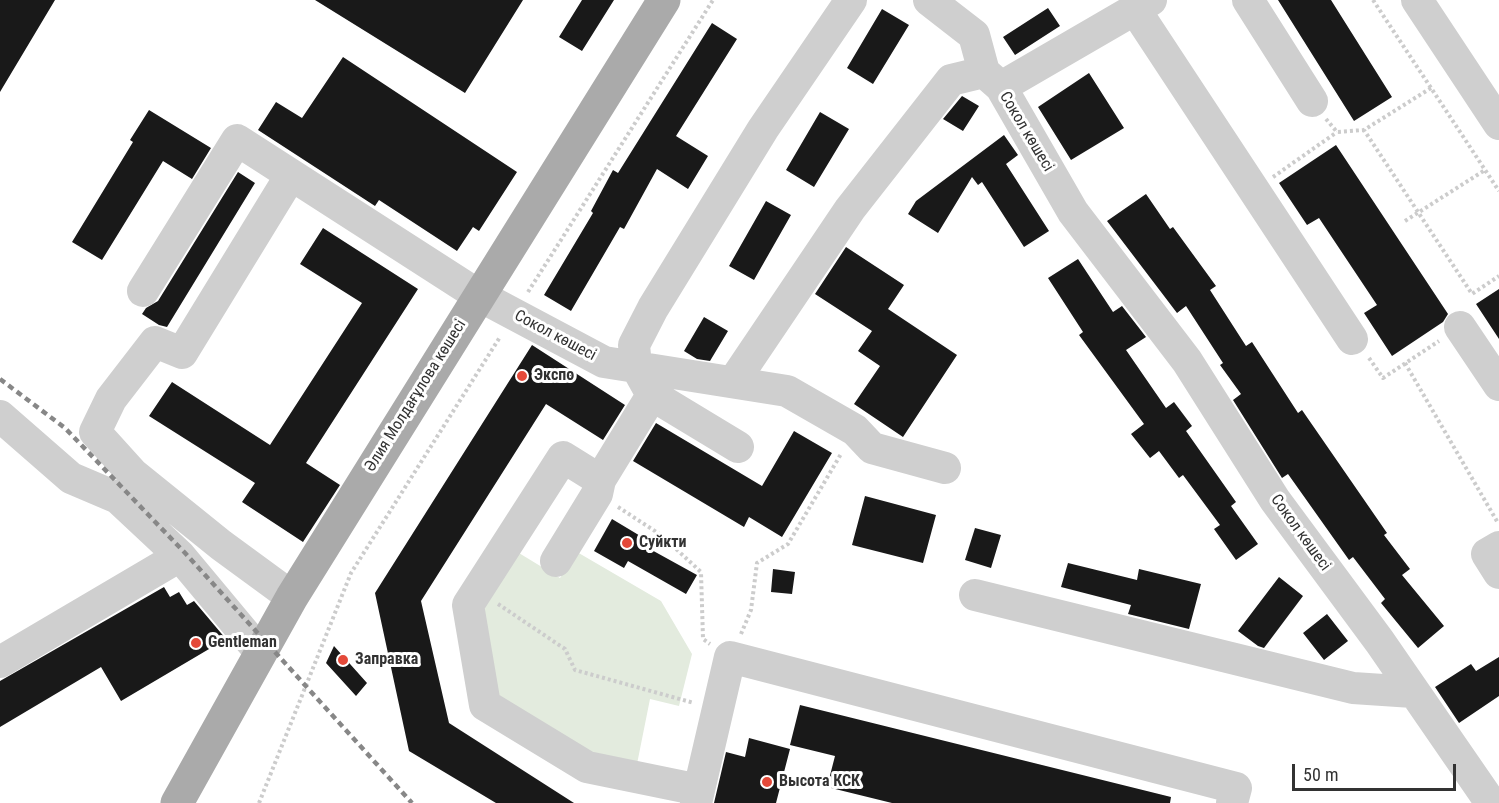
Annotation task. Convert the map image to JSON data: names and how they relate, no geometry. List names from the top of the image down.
{
  "streets": {
    "main road": ["Әлия Молдағұлова көшесі"],
    "street": ["Сокол көшесі"]
  },
  "crossings": [
    ["Сокол көшесі", "Әлия Молдағұлова көшесі"]
  ],
  "places": [
    "Экспо",
    "Суйкти",
    "Gentleman",
    "Заправка",
    "Высота КСК"
  ],
  "scale_bar": "50 m"
}
